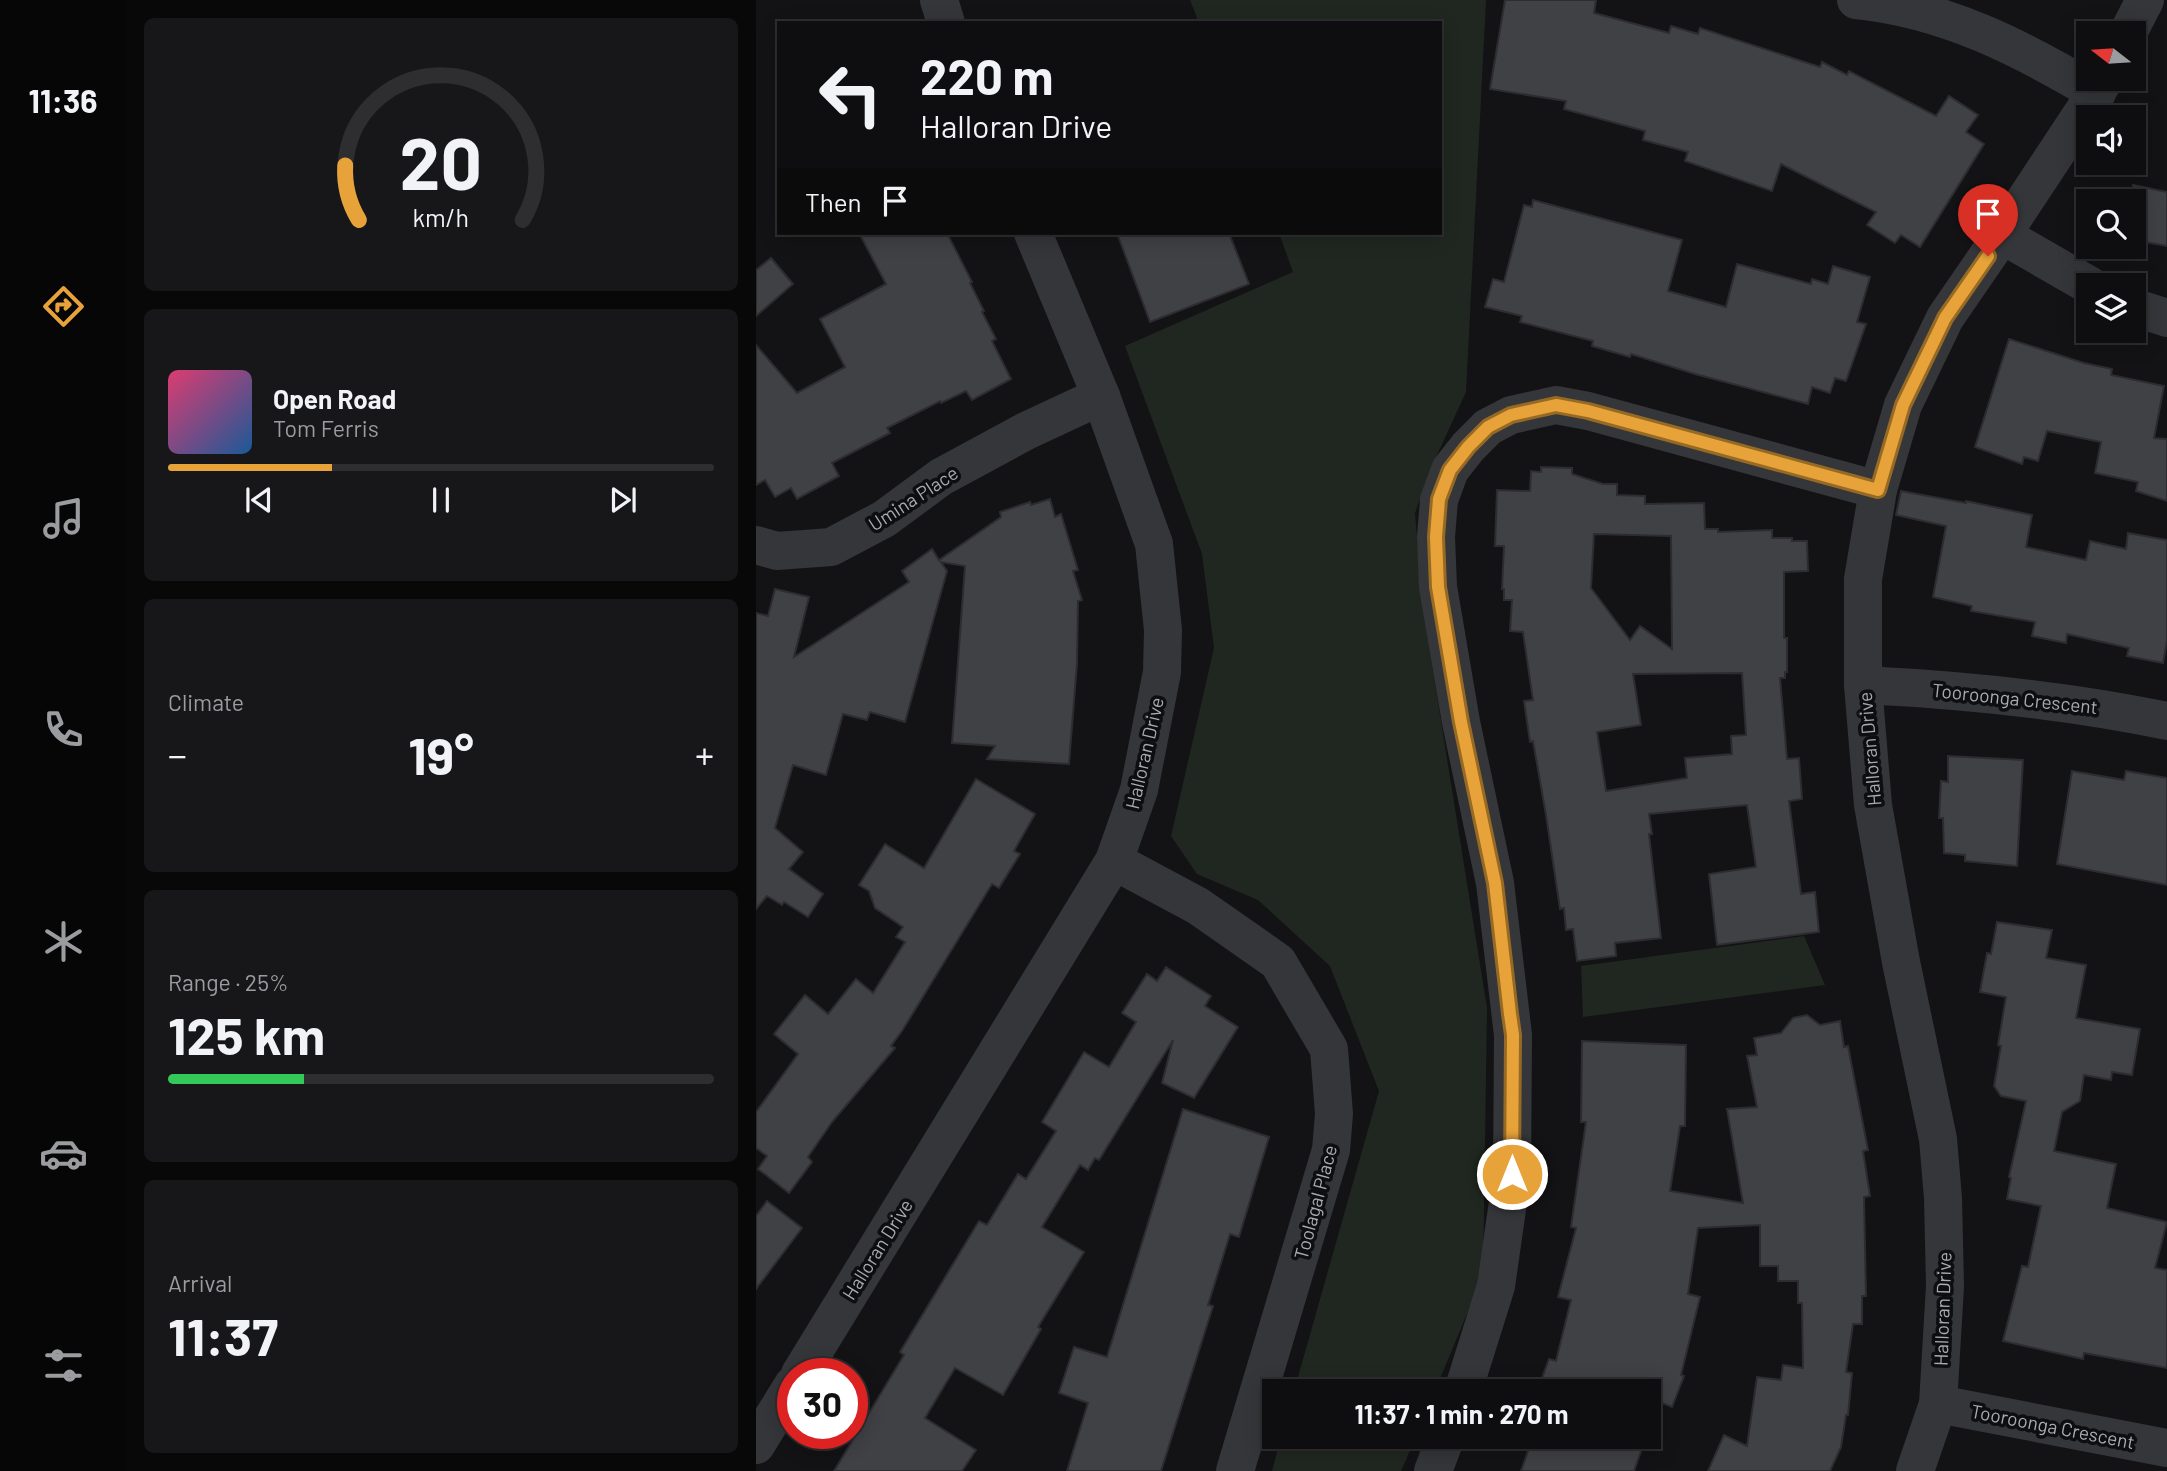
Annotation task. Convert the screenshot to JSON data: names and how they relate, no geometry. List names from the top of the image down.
{
  "streets": {
    "street": [
      "Umina Place",
      "Tooroonga Crescent",
      "Halloran Drive",
      "Toolagal Place"
    ]
  },
  "crossings": [
    ["Umina Place", "Halloran Drive"],
    ["Tooroonga Crescent", "Halloran Drive"],
    ["Halloran Drive", "Toolagal Place"]
  ],
  "north": "left",
  "page": {
    "tabs": "11:36",
    "turn": ["220 m", "Halloran Drive"],
    "then": "Then",
    "song": ["Open Road", "Tom Ferris"],
    "tile": [
      "Climate",
      ["Range · 25%", "125 km"],
      ["Arrival", "11:37"]
    ],
    "heat": ["−", "19°", "+"],
    "limit": "30",
    "trip": "11:37 · 1 min · 270 m",
    "gauge": ["20", "km/h"]
  }
}
